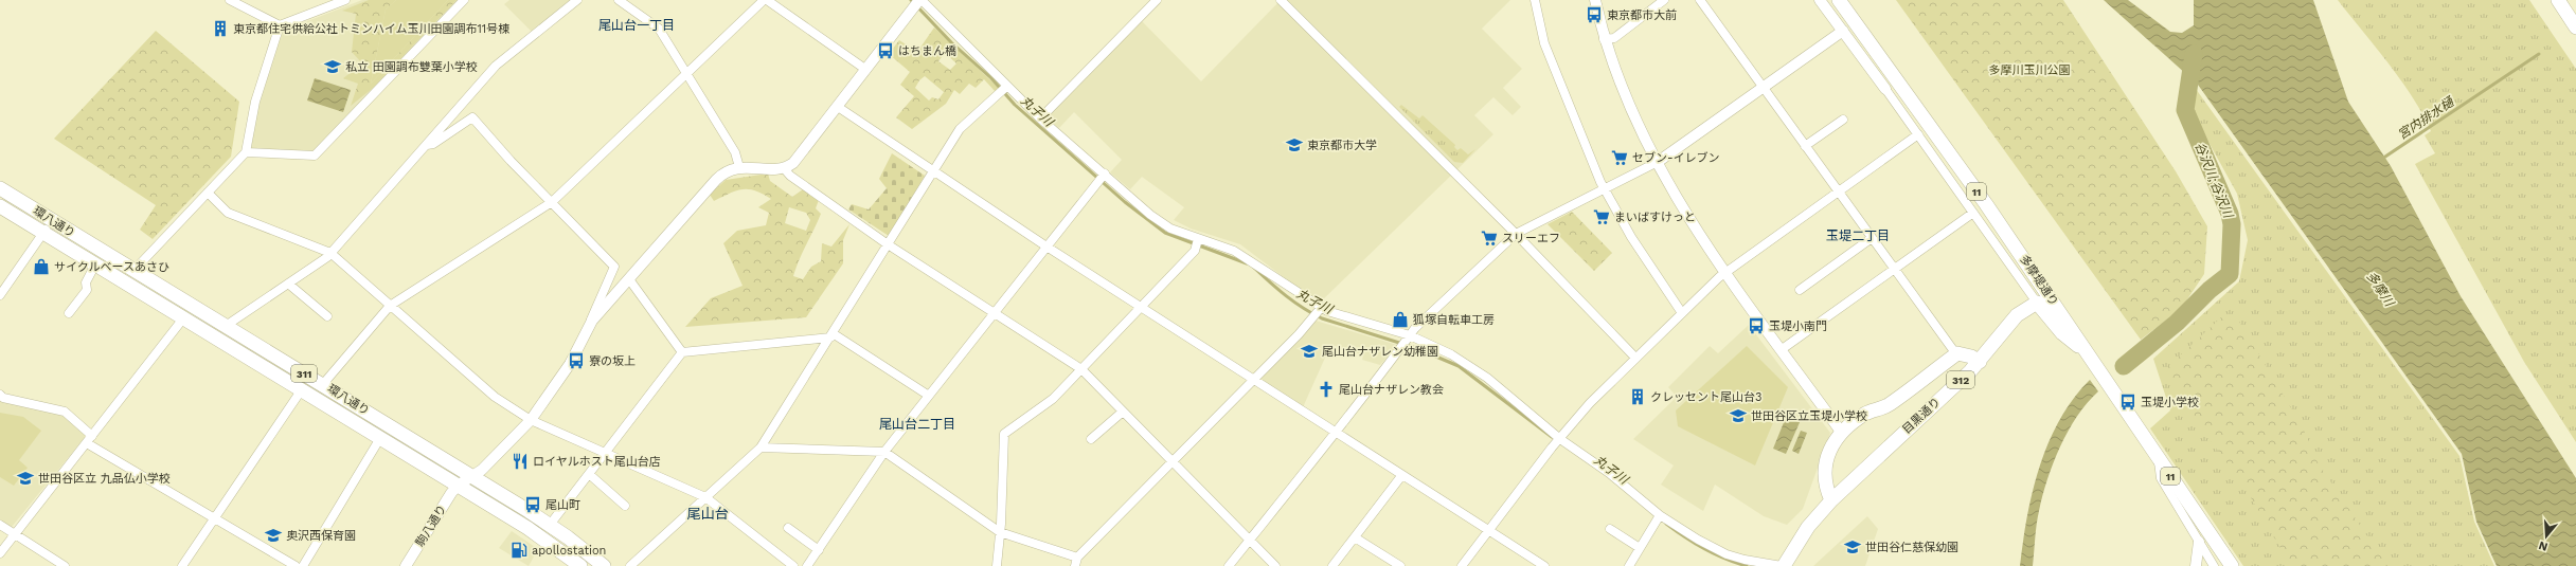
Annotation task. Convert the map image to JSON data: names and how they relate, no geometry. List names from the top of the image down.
{
  "streets": {
    "main road": [
      "11",
      "環八通り",
      "多摩堤通り",
      "311",
      "312",
      "目黒通り"
    ],
    "street": ["駒八通り"]
  },
  "crossings": [
    ["環八通り", "駒八通り"],
    ["312", "目黒通り"]
  ],
  "districts": [
    "尾山台一丁目",
    "玉堤二丁目",
    "尾山台二丁目",
    "尾山台"
  ],
  "water": [
    "丸子川",
    "宮内排水樋",
    "谷沢川;谷沢川",
    "多摩川"
  ],
  "parks": ["多摩川玉川公園"],
  "places": {
    "bus stop": [
      "東京都市大前",
      "はちまん橋",
      "玉堤小南門",
      "寮の坂上",
      "玉堤小学校",
      "尾山町"
    ],
    "building": ["東京都住宅供給公社トミンハイム玉川田園調布11号棟", "クレッセント尾山台3"],
    "school or university": [
      "私立 田園調布雙葉小学校",
      "東京都市大学",
      "尾山台ナザレン幼稚園",
      "世田谷区立玉堤小学校",
      "世田谷区立 九品仏小学校",
      "奥沢西保育園",
      "世田谷仁慈保幼園"
    ],
    "supermarket": ["セブン-イレブン", "まいばすけっと", "スリーエフ"],
    "shop": ["サイクルベースあさひ", "狐塚自転車工房"],
    "church": ["尾山台ナザレン教会"],
    "restaurant": ["ロイヤルホスト尾山台店"],
    "fuel station": ["apollostation"]
  },
  "north": "bottom"
}
